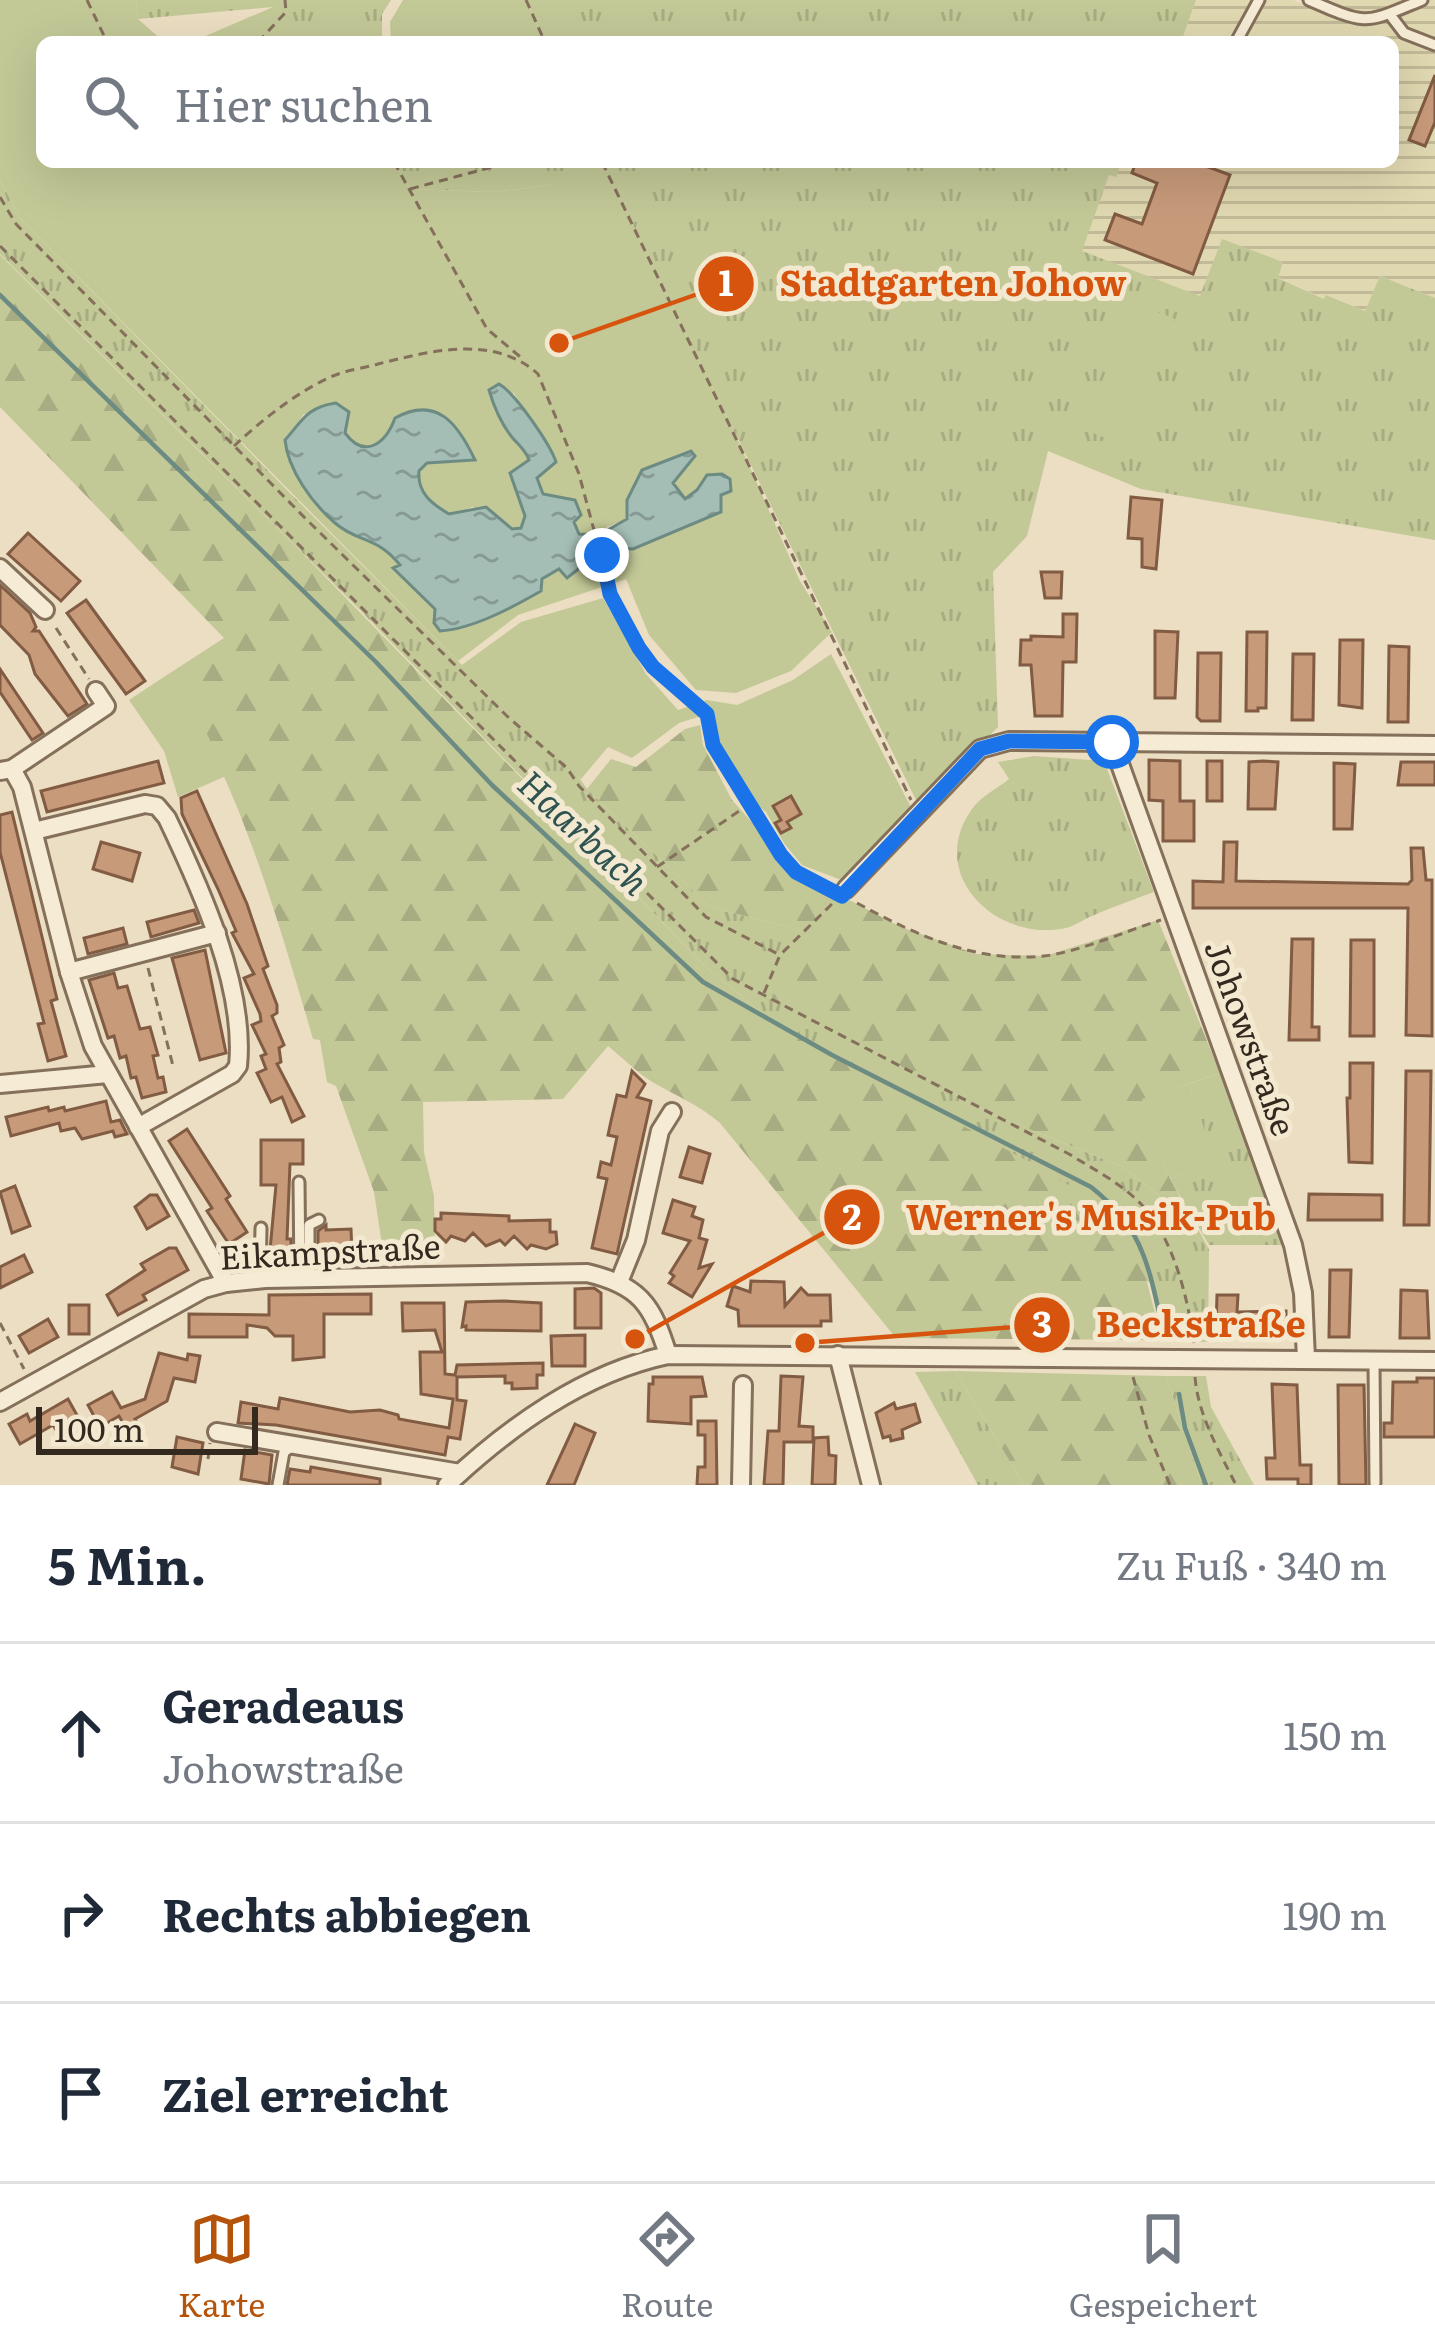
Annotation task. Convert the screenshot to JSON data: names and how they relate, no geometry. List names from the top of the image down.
{
  "streets": {
    "street": ["Johowstraße", "Eikampstraße"]
  },
  "water": ["Haarbach"],
  "places": ["Stadtgarten Johow", "Werner's Musik-Pub", "Beckstraße"],
  "scale_bar": "100 m",
  "page": {
    "search": "Hier suchen",
    "scale": "100 m",
    "heading": ["5 Min.", "Zu Fuß · 340 m"],
    "list": [
      ["Geradeaus", "Johowstraße", "150 m"],
      ["Rechts abbiegen", "190 m"],
      "Ziel erreicht"
    ],
    "nav": ["Karte", "Route", "Gespeichert"]
  }
}
